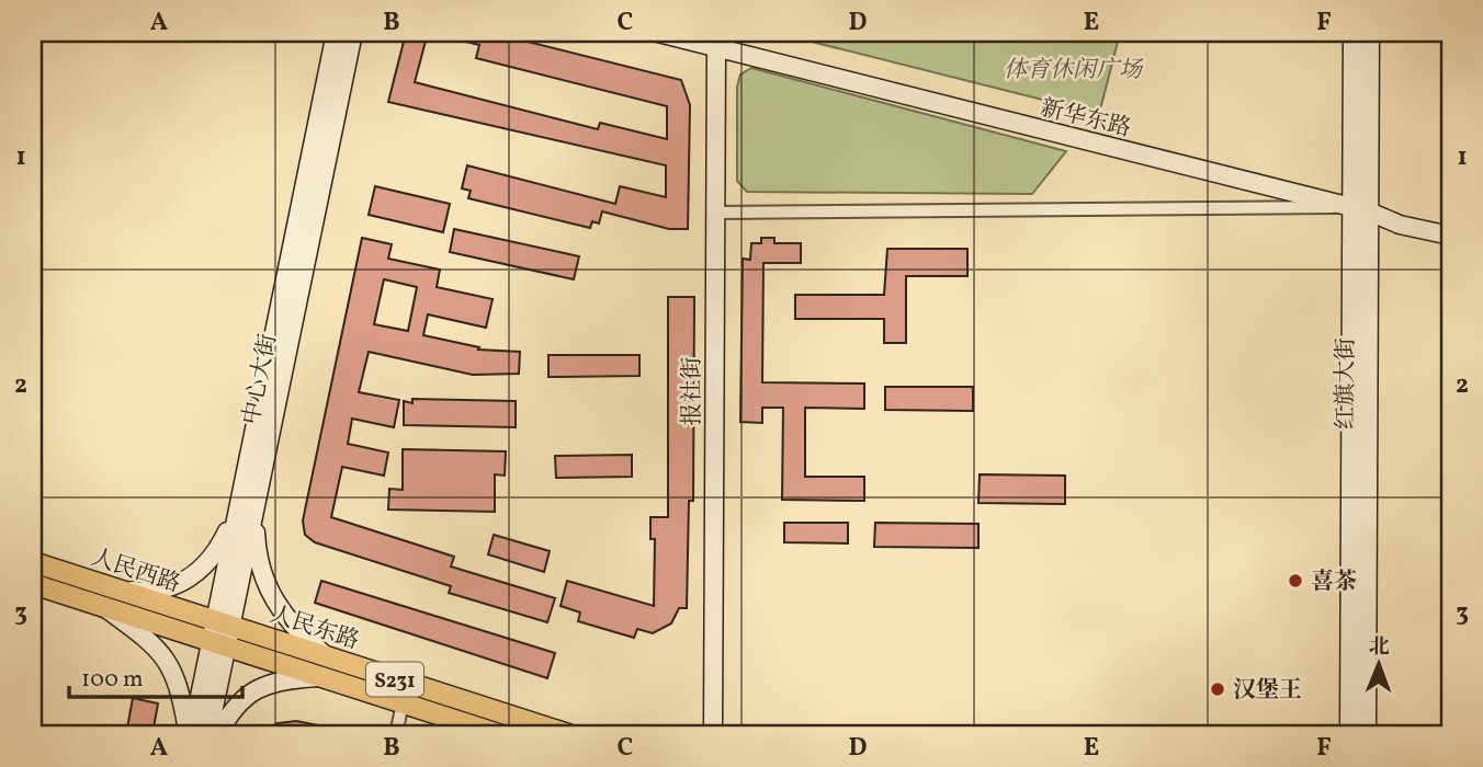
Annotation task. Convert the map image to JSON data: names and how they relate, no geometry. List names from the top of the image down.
{
  "streets": {
    "main road": [
      "新华东路",
      "中心大街",
      "红旗大街",
      "报社街",
      "人民西路",
      "人民东路",
      "S231"
    ]
  },
  "crossings": [
    ["新华东路", "红旗大街"],
    ["新华东路", "报社街"],
    ["中心大街", "人民西路"],
    ["中心大街", "人民东路"],
    ["人民西路", "人民东路"]
  ],
  "parks": ["体育休闲广场"],
  "places": ["喜茶", "汉堡王"],
  "scale_bar": "100 m",
  "north": "top",
  "grid": {
    "columns": [
      "A",
      "B",
      "C",
      "D",
      "E",
      "F"
    ],
    "rows": ["1", "2", "3"]
  }
}
